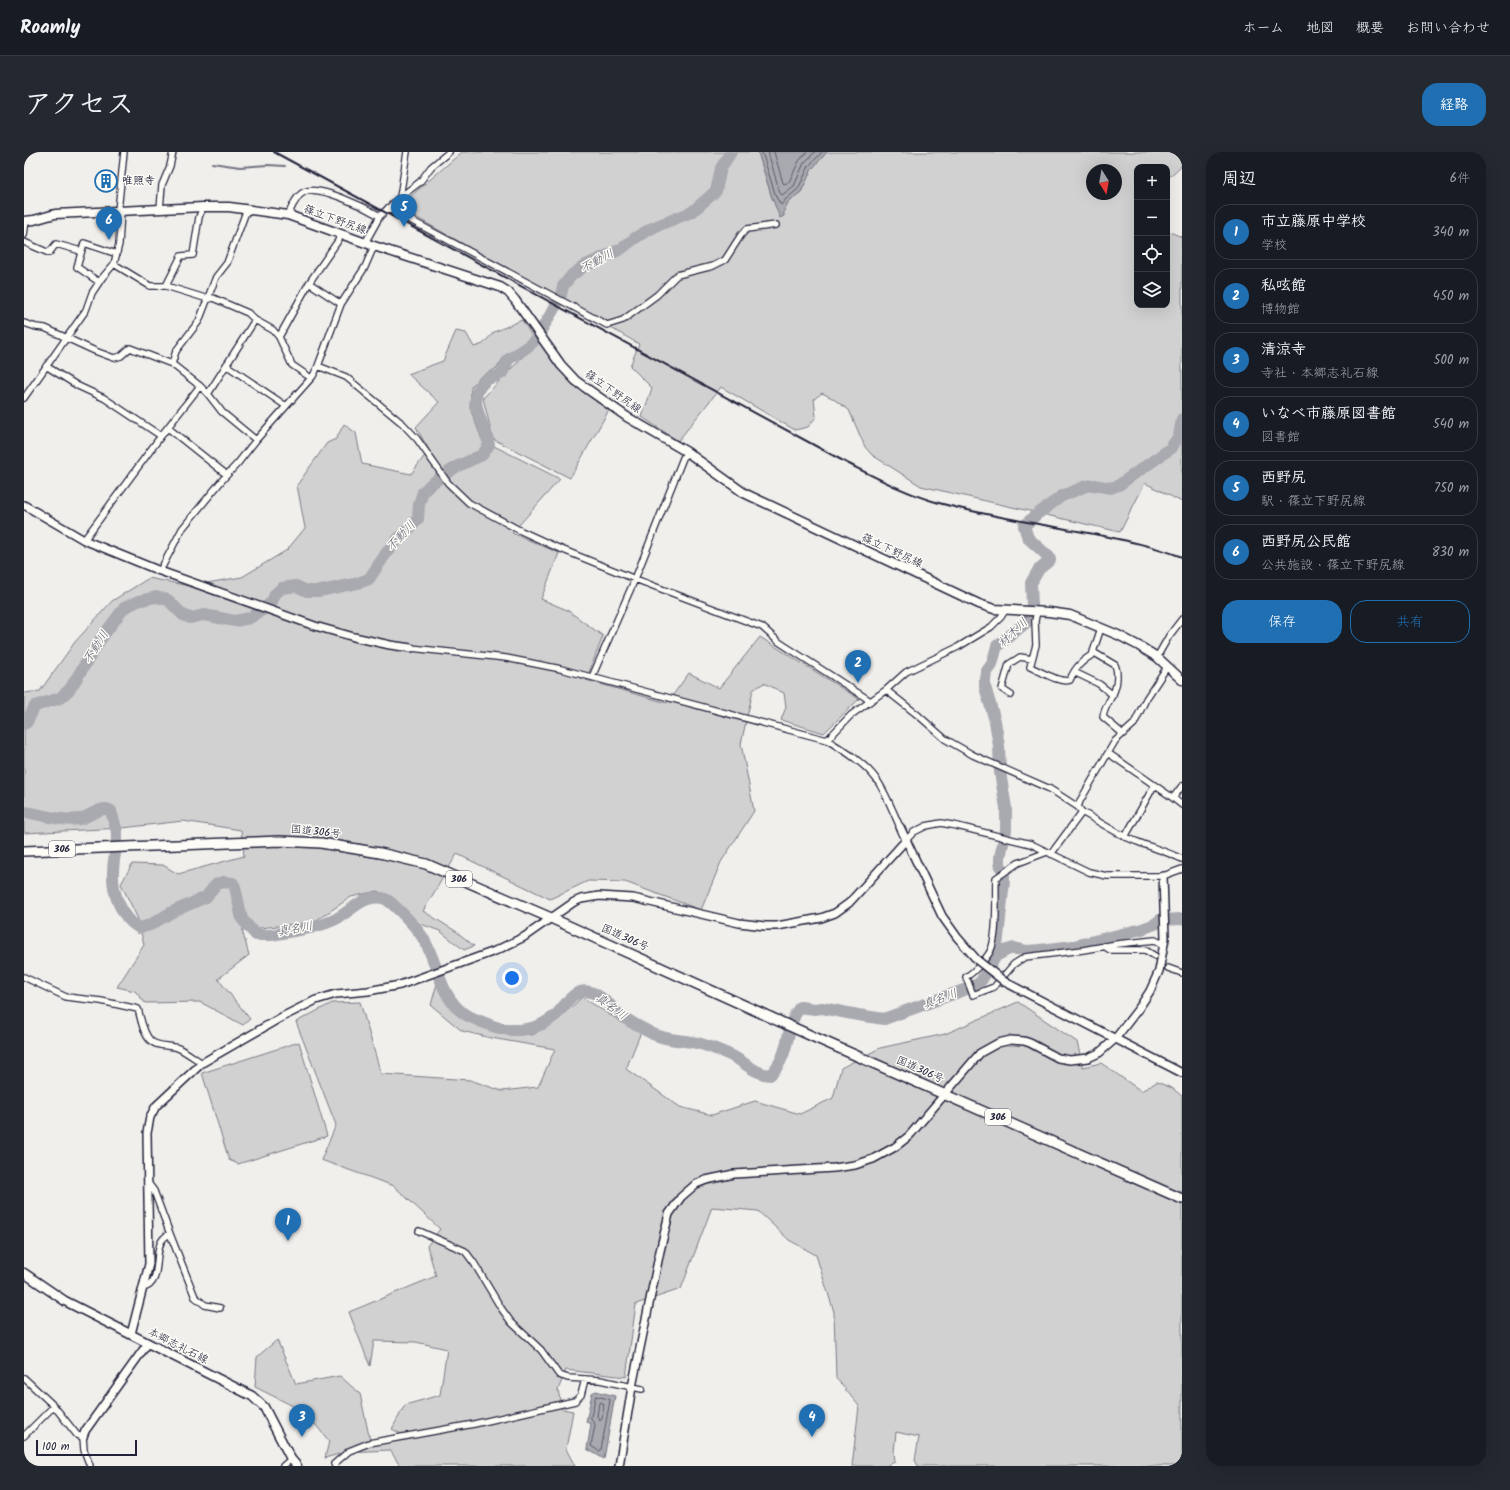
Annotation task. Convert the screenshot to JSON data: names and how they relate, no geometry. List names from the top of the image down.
{
  "streets": {
    "highway": ["国道306号", "306"],
    "main road": ["篠立下野尻線", "本郷志礼石線"]
  },
  "water": ["不動川", "材木川", "真名川"],
  "places": {
    "building": ["唯照寺"]
  },
  "scale_bar": "100 m",
  "north": "bottom",
  "page": {
    "header": "Roamly",
    "nav": [
      "ホーム",
      "地図",
      "概要",
      "お問い合わせ"
    ],
    "title": "アクセス",
    "buttons": [
      "経路",
      ["保存", "共有"]
    ],
    "heading": ["周辺", "6件"],
    "map_buttons": ["+", "−"],
    "pins": [
      "5",
      "6",
      "2",
      "1",
      "3",
      "4"
    ],
    "list": [
      {
        "mark": "1",
        "name": "市立藤原中学校",
        "note": "学校",
        "value": "340 m"
      },
      {
        "mark": "2",
        "name": "私呟館",
        "note": "博物館",
        "value": "450 m"
      },
      {
        "mark": "3",
        "name": "清涼寺",
        "note": "寺社 · 本郷志礼石線",
        "value": "500 m"
      },
      {
        "mark": "4",
        "name": "いなべ市藤原図書館",
        "note": "図書館",
        "value": "540 m"
      },
      {
        "mark": "5",
        "name": "西野尻",
        "note": "駅 · 篠立下野尻線",
        "value": "750 m"
      },
      {
        "mark": "6",
        "name": "西野尻公民館",
        "note": "公共施設 · 篠立下野尻線",
        "value": "830 m"
      }
    ],
    "scale": "100 m"
  }
}
